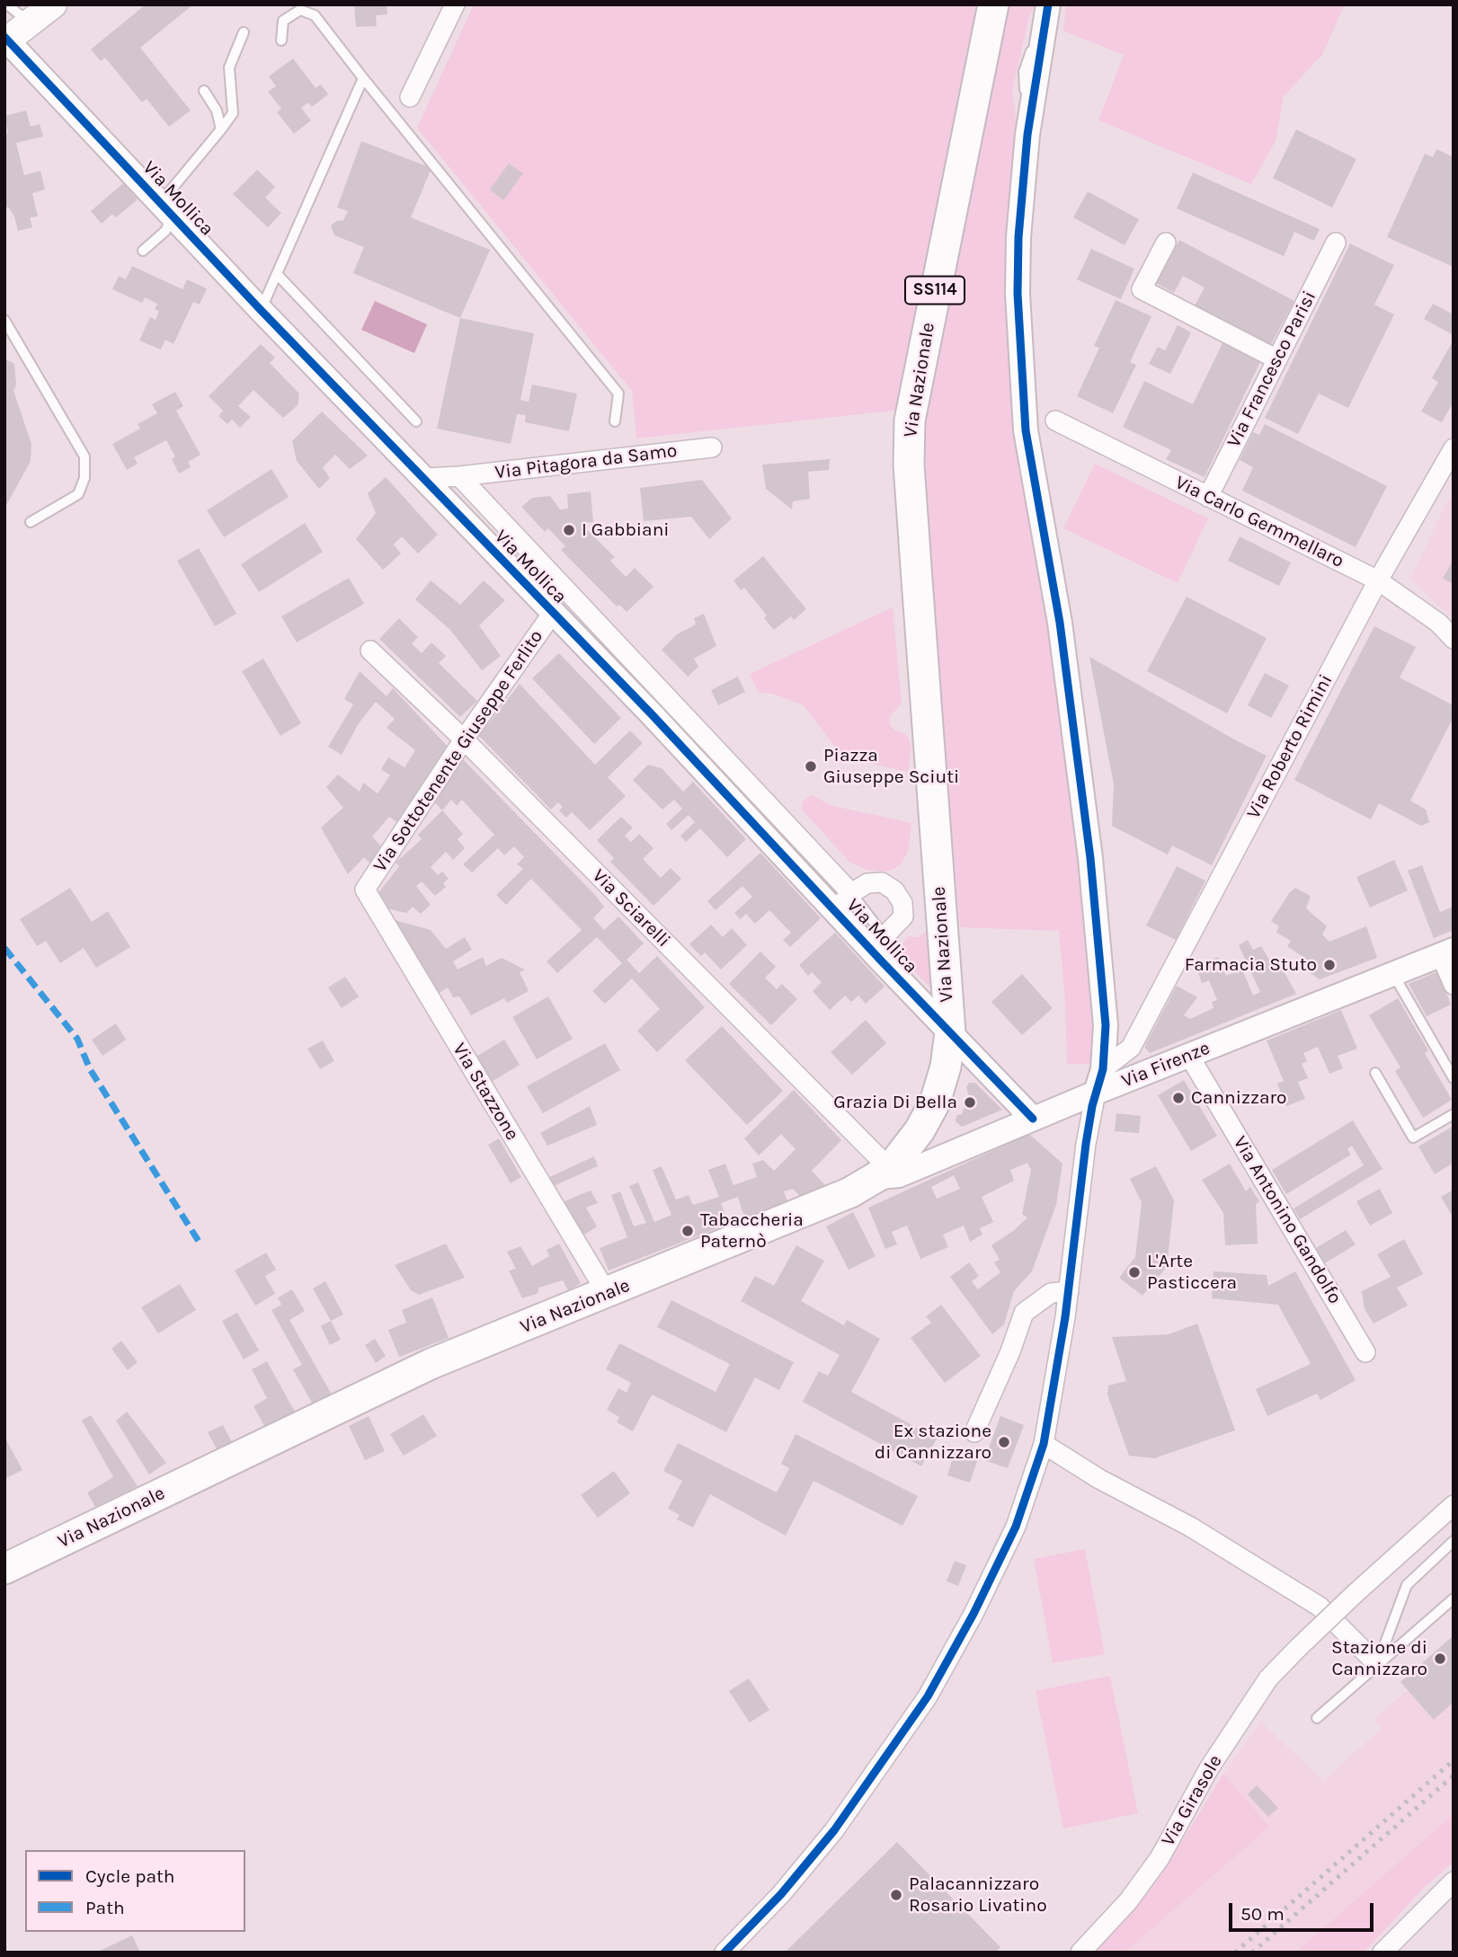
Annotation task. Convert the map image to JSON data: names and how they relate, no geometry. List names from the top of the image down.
{
  "streets": {
    "main road": ["SS114", "Via Nazionale"],
    "street": [
      "Via Mollica",
      "Via Francesco Parisi",
      "Via Pitagora da Samo",
      "Via Carlo Gemmellaro",
      "Via Roberto Rimini",
      "Via Sottotenente Giuseppe Ferlito",
      "Via Sciarelli",
      "Via Firenze",
      "Via Stazzone",
      "Via Antonino Gandolfo",
      "Via Girasole"
    ]
  },
  "crossings": [
    ["Via Mollica", "Via Nazionale"],
    ["Via Mollica", "Via Pitagora da Samo"],
    ["Via Mollica", "Via Sottotenente Giuseppe Ferlito"],
    ["Via Mollica", "Via Firenze"],
    ["Via Francesco Parisi", "Via Carlo Gemmellaro"],
    ["Via Nazionale", "Via Sciarelli"],
    ["Via Nazionale", "Via Firenze"],
    ["Via Nazionale", "Via Stazzone"],
    ["Via Carlo Gemmellaro", "Via Roberto Rimini"],
    ["Via Sottotenente Giuseppe Ferlito", "Via Sciarelli"],
    ["Via Sottotenente Giuseppe Ferlito", "Via Stazzone"],
    ["Via Sciarelli", "Via Firenze"],
    ["Via Firenze", "Via Antonino Gandolfo"]
  ],
  "places": [
    "I Gabbiani",
    "Piazza Giuseppe Sciuti",
    "Farmacia Stuto",
    "Cannizzaro",
    "Grazia Di Bella",
    "Tabaccheria Paternò",
    "L'Arte Pasticcera",
    "Ex stazione di Cannizzaro",
    "Stazione di Cannizzaro",
    "Palacannizzaro Rosario Livatino"
  ],
  "legend": ["Cycle path", "Path"],
  "scale_bar": "50 m"
}
